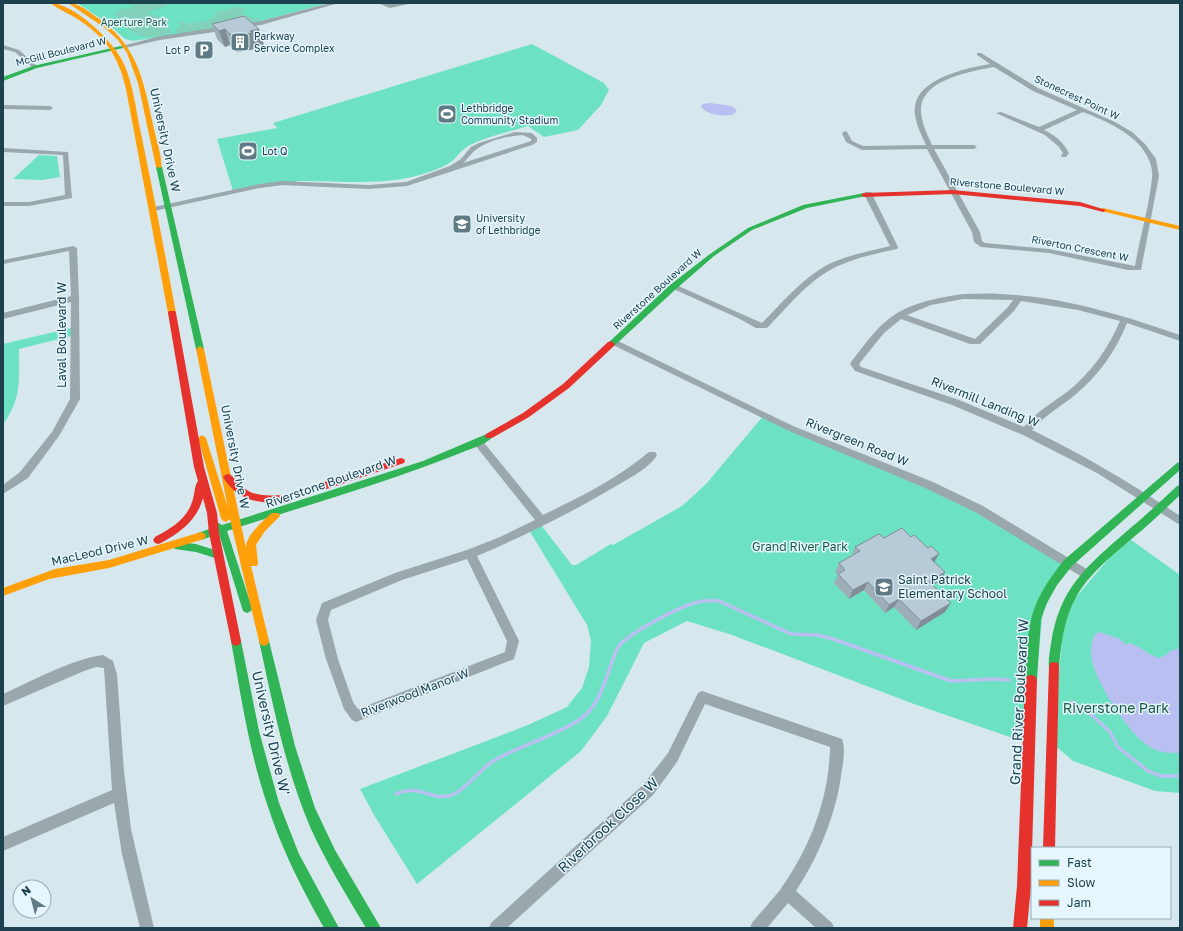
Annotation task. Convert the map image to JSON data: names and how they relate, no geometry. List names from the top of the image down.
{
  "streets": {
    "main road": [
      "McGill Boulevard W",
      "University Drive W",
      "Riverstone Boulevard W",
      "MacLeod Drive W",
      "Grand River Boulevard W",
      "University Drive W'"
    ],
    "street": [
      "Stonecrest Point W",
      "Riverton Crescent W",
      "Laval Boulevard W",
      "Rivermill Landing W",
      "Rivergreen Road W",
      "Riverwood Manor W",
      "Riverbrook Close W"
    ]
  },
  "crossings": [
    ["McGill Boulevard W", "University Drive W"],
    ["Stonecrest Point W", "Riverstone Boulevard W"],
    ["Stonecrest Point W", "Riverton Crescent W"],
    ["University Drive W", "Riverstone Boulevard W"],
    ["University Drive W", "MacLeod Drive W"],
    ["University Drive W", "University Drive W'"],
    ["Riverstone Boulevard W", "Riverton Crescent W"],
    ["Riverstone Boulevard W", "Rivergreen Road W"],
    ["Riverstone Boulevard W", "MacLeod Drive W"],
    ["Riverstone Boulevard W", "University Drive W'"],
    ["Rivermill Landing W", "Grand River Boulevard W"],
    ["Rivergreen Road W", "Grand River Boulevard W"],
    ["MacLeod Drive W", "University Drive W'"]
  ],
  "parks": ["Aperture Park", "Grand River Park", "Riverstone Park"],
  "places": {
    "building": ["Parkway Service Complex"],
    "parking": ["Lot P"],
    "sports": ["Lethbridge Community Stadium", "Lot Q"],
    "school or university": ["University of Lethbridge", "Saint Patrick Elementary School"]
  },
  "legend": ["Fast", "Slow", "Jam"],
  "north": "top left"
}
